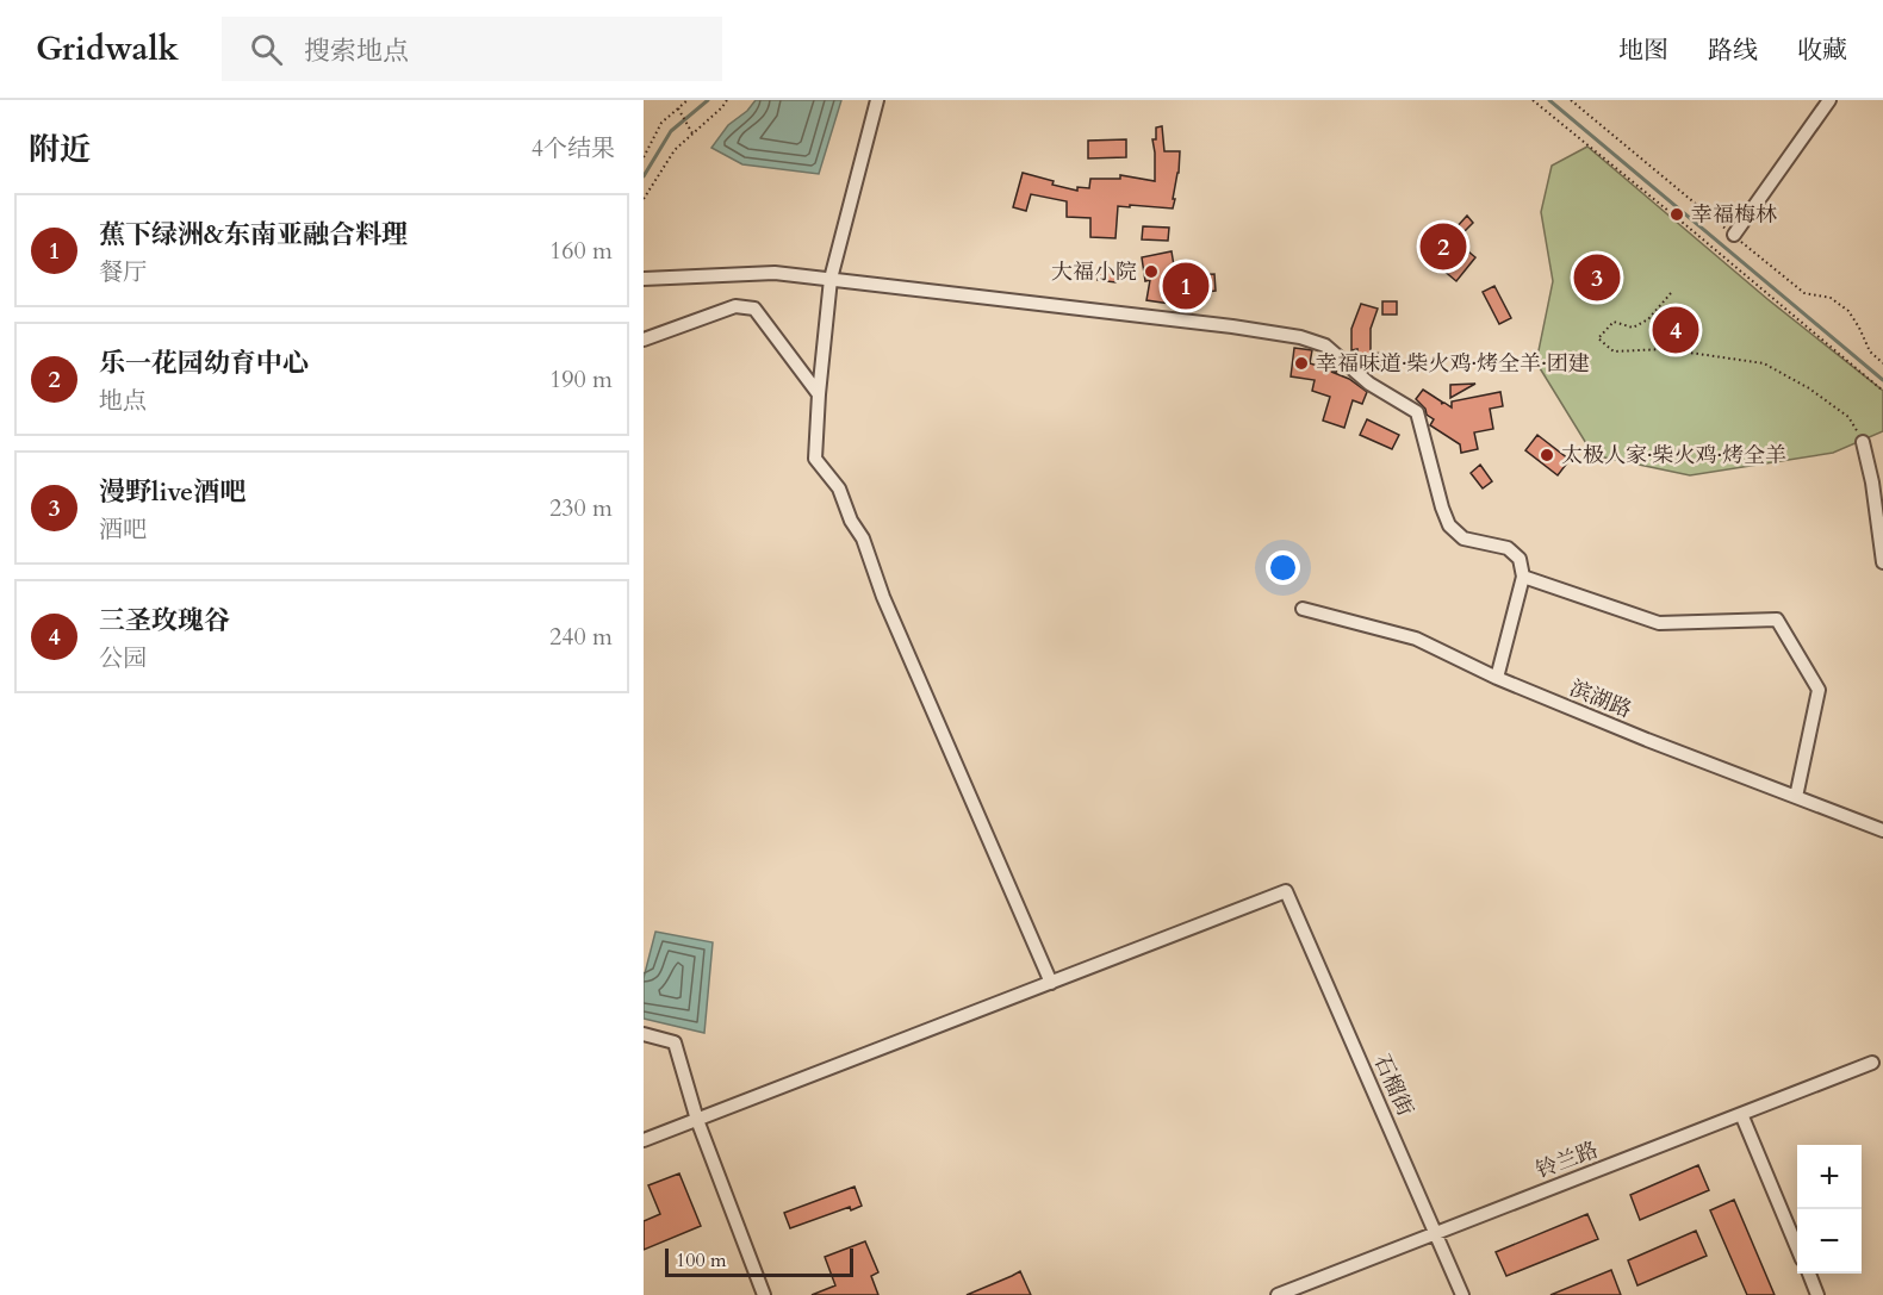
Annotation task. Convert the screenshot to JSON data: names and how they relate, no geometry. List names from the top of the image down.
{
  "streets": {
    "street": ["滨湖路", "石榴街", "铃兰路"]
  },
  "crossings": [
    ["石榴街", "铃兰路"]
  ],
  "places": [
    "幸福梅林",
    "大福小院",
    "幸福味道·柴火鸡·烤全羊·团建",
    "太极人家·柴火鸡·烤全羊"
  ],
  "scale_bar": "100 m",
  "page": {
    "header": "Gridwalk",
    "search": "搜索地点",
    "nav": ["地图", "路线", "收藏"],
    "heading": ["附近", "4个结果"],
    "list": [
      {
        "mark": "1",
        "name": "蕉下绿洲&东南亚融合料理",
        "note": "餐厅",
        "value": "160 m"
      },
      {
        "mark": "2",
        "name": "乐一花园幼育中心",
        "note": "地点",
        "value": "190 m"
      },
      {
        "mark": "3",
        "name": "漫野live酒吧",
        "note": "酒吧",
        "value": "230 m"
      },
      {
        "mark": "4",
        "name": "三圣玫瑰谷",
        "note": "公园",
        "value": "240 m"
      }
    ],
    "pins": [
      "2",
      "3",
      "1",
      "4"
    ],
    "map_buttons": ["+", "−"],
    "scale": "100 m"
  }
}
